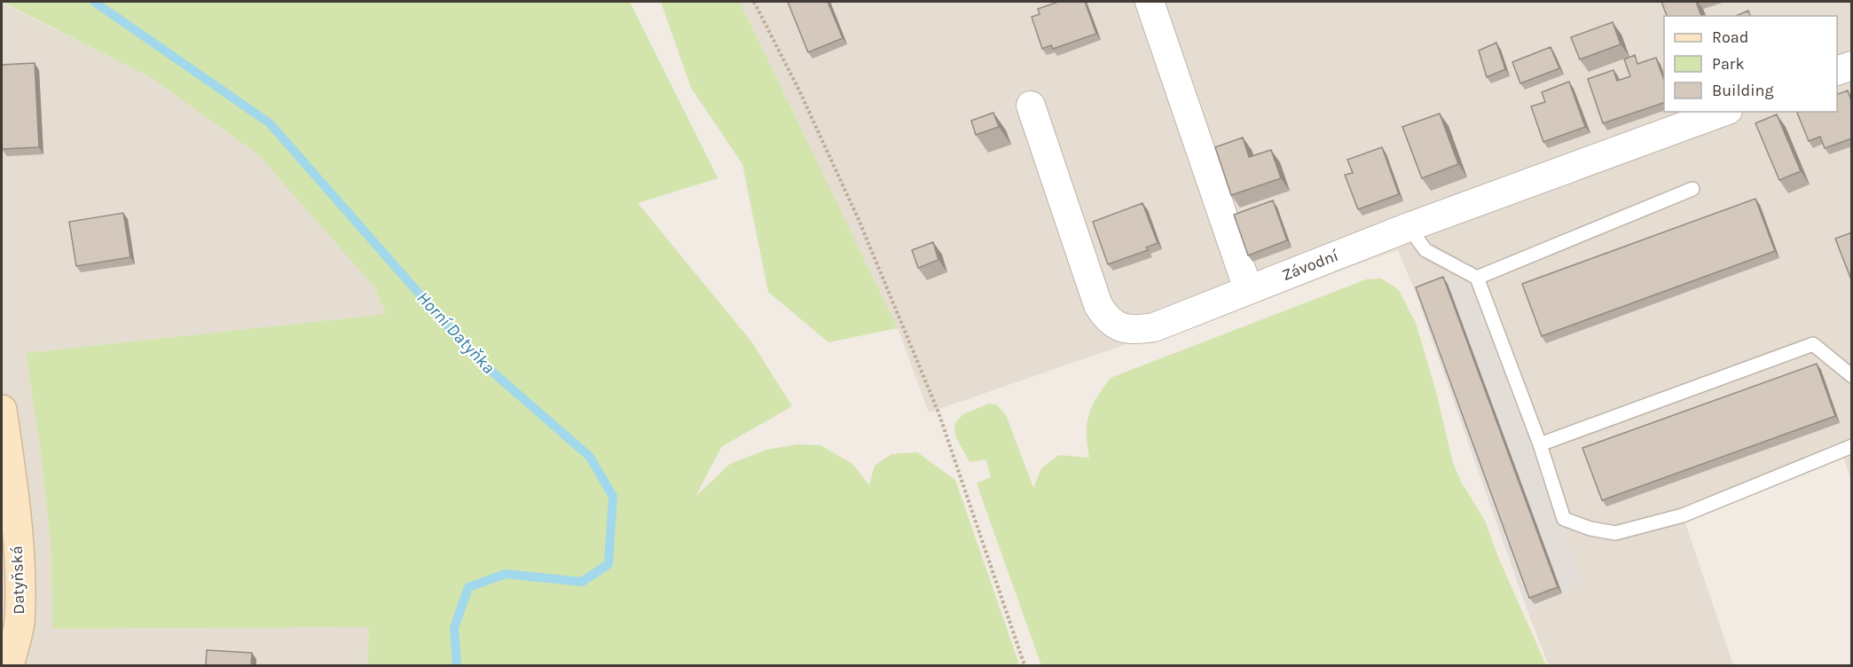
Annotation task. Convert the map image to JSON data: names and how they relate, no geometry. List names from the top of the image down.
{
  "streets": {
    "main road": ["Datyňská"],
    "street": ["Závodní"]
  },
  "water": ["Horní Datyňka"],
  "legend": ["Road", "Park", "Building"]
}
